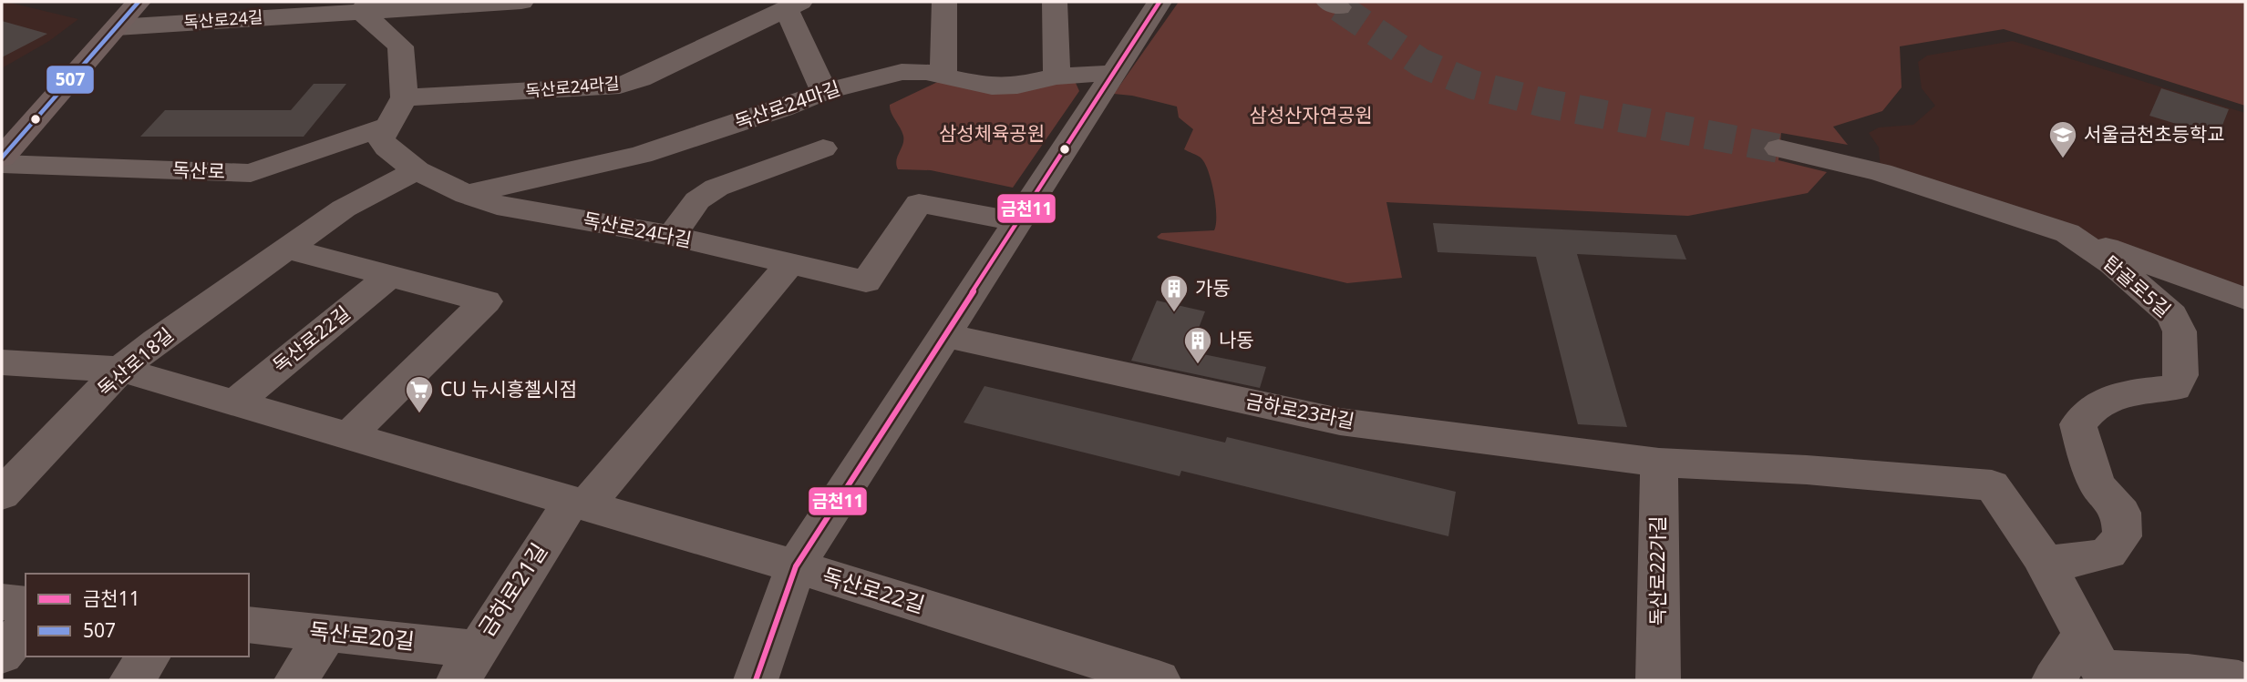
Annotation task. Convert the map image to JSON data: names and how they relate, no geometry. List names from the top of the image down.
{
  "streets": {
    "street": [
      "독산로24길",
      "독산로24라길",
      "독산로24마길",
      "독산로",
      "독산로24다길",
      "탑골로5길",
      "독산로22길",
      "독산로18길",
      "금하로23라길",
      "독산로22가길",
      "금하로21길",
      "독산로20길"
    ]
  },
  "crossings": [
    ["독산로24마길", "독산로24다길"],
    ["독산로", "독산로24다길"],
    ["독산로24다길", "독산로18길"],
    ["독산로22길", "독산로18길"],
    ["독산로22길", "금하로21길"],
    ["금하로23라길", "독산로22가길"],
    ["금하로21길", "독산로20길"]
  ],
  "parks": ["삼성산자연공원", "삼성체육공원"],
  "places": {
    "school or university": ["서울금천초등학교"],
    "building": ["가동", "나동"],
    "supermarket": ["CU 뉴시흥첼시점"]
  },
  "lines": ["transit line 금천11", "transit line 507"],
  "legend": ["금천11", "507"]
}
